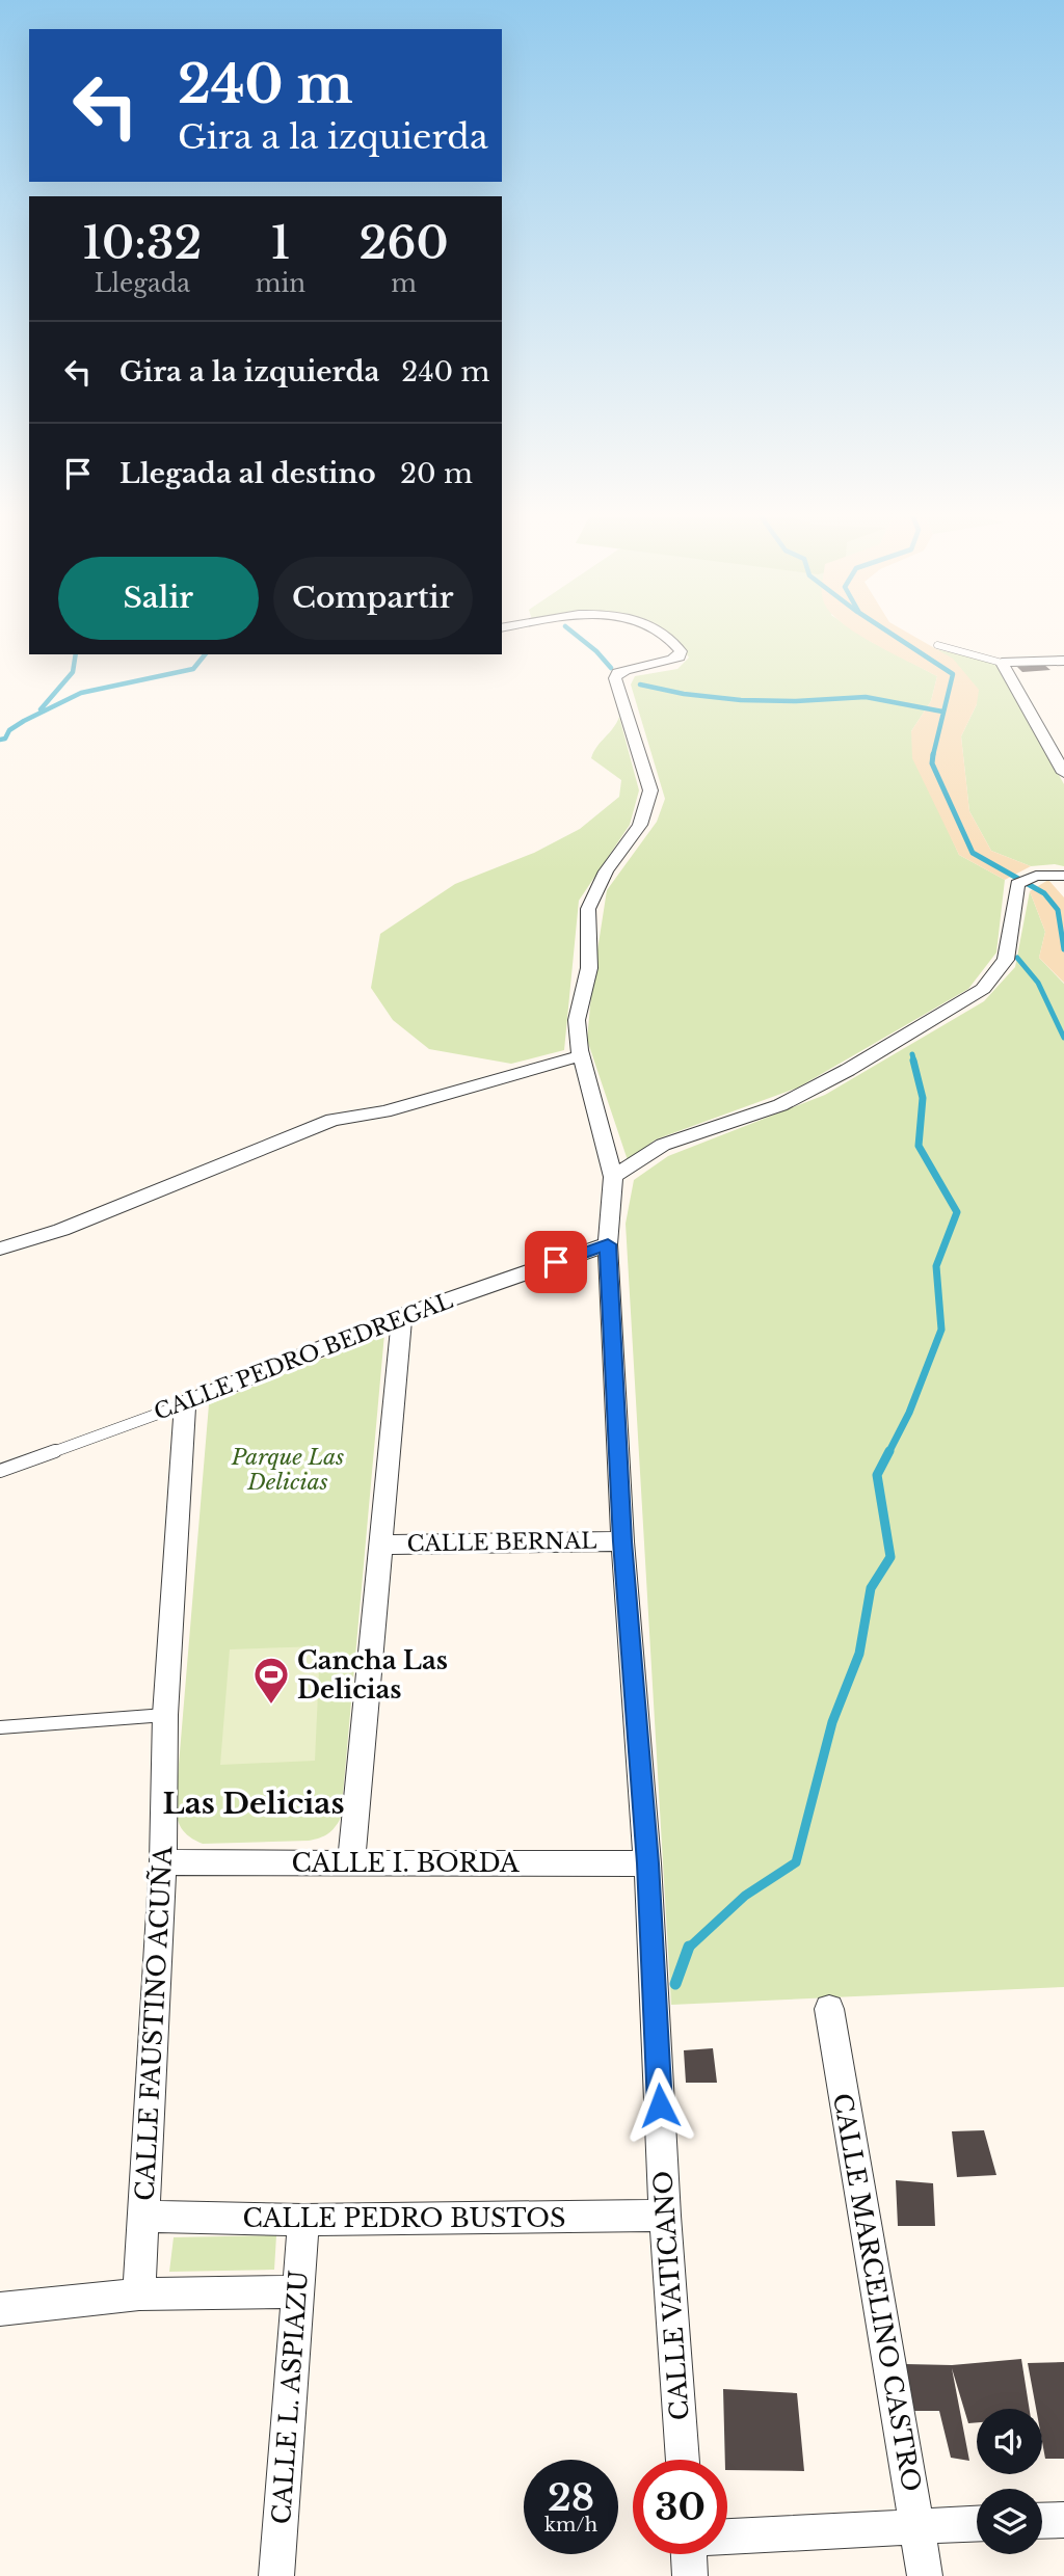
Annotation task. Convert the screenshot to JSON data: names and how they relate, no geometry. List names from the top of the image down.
{
  "streets": {
    "street": [
      "CALLE PEDRO BEDREGAL",
      "CALLE BERNAL",
      "CALLE I. BORDA",
      "CALLE FAUSTINO ACUÑA",
      "CALLE PEDRO BUSTOS",
      "CALLE MARCELINO CASTRO",
      "CALLE VATICANO",
      "CALLE L. ASPIAZU"
    ]
  },
  "crossings": [
    ["CALLE PEDRO BEDREGAL", "CALLE FAUSTINO ACUÑA"],
    ["CALLE PEDRO BEDREGAL", "CALLE VATICANO"],
    ["CALLE BERNAL", "CALLE VATICANO"],
    ["CALLE I. BORDA", "CALLE FAUSTINO ACUÑA"],
    ["CALLE I. BORDA", "CALLE VATICANO"],
    ["CALLE FAUSTINO ACUÑA", "CALLE PEDRO BUSTOS"],
    ["CALLE PEDRO BUSTOS", "CALLE VATICANO"],
    ["CALLE PEDRO BUSTOS", "CALLE L. ASPIAZU"]
  ],
  "districts": ["Las Delicias"],
  "parks": ["Parque Las Delicias"],
  "places": {
    "sports": ["Cancha Las Delicias"]
  },
  "page": {
    "turn": ["240 m", "Gira a la izquierda"],
    "eta": [
      "10:32",
      "Llegada",
      "1",
      "min",
      "260",
      "m"
    ],
    "list": [
      {
        "name": "Gira a la izquierda",
        "value": "240 m"
      },
      {
        "name": "Llegada al destino",
        "value": "20 m"
      }
    ],
    "buttons": ["Salir", "Compartir"],
    "speed": "28 km/h",
    "limit": "30"
  }
}
